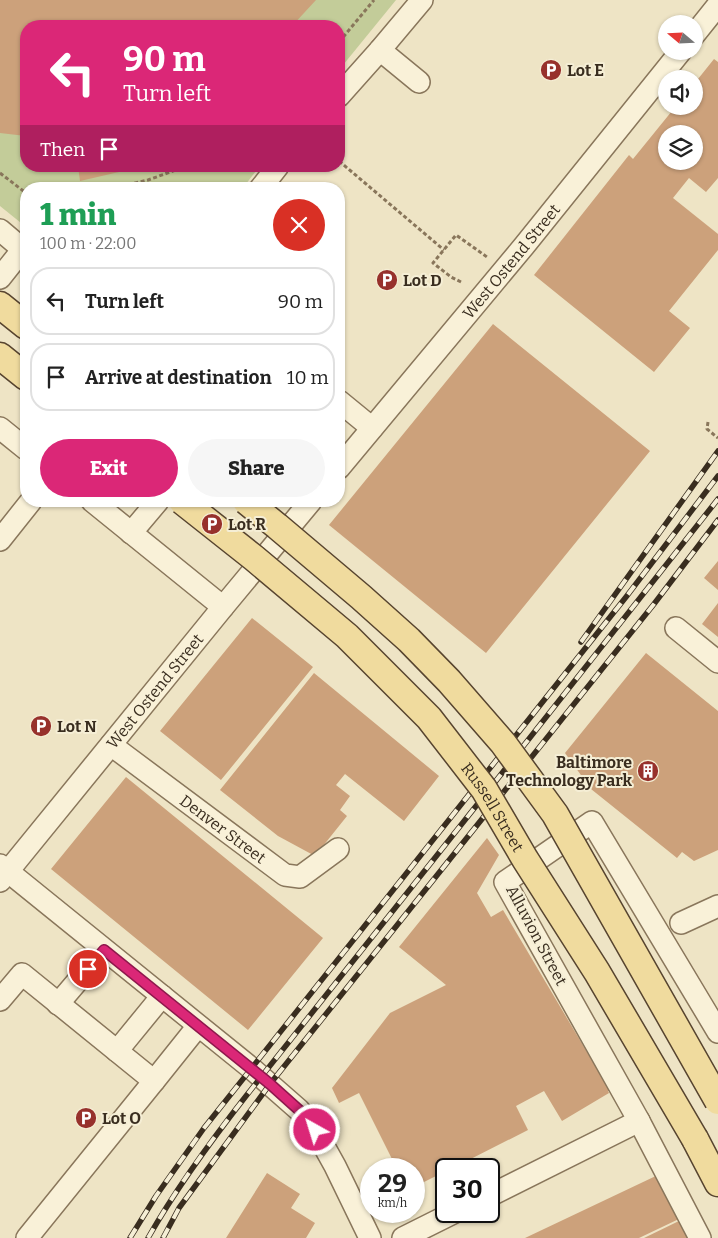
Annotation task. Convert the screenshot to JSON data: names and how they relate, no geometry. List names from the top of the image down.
{
  "streets": {
    "main road": ["Russell Street"],
    "street": ["West Ostend Street", "Denver Street", "Alluvion Street"]
  },
  "crossings": [
    ["West Ostend Street", "Denver Street"]
  ],
  "places": {
    "parking": [
      "Lot E",
      "Lot D",
      "Lot R",
      "Lot N",
      "Lot O"
    ],
    "building": ["Baltimore Technology Park"]
  },
  "north": "left",
  "page": {
    "turn": ["90 m", "Turn left"],
    "then": "Then",
    "heading": ["1 min", "100 m · 22:00"],
    "list": [
      {
        "name": "Turn left",
        "value": "90 m"
      },
      {
        "name": "Arrive at destination",
        "value": "10 m"
      }
    ],
    "buttons": ["Exit", "Share"],
    "speed": "29 km/h",
    "limit": "30"
  }
}
